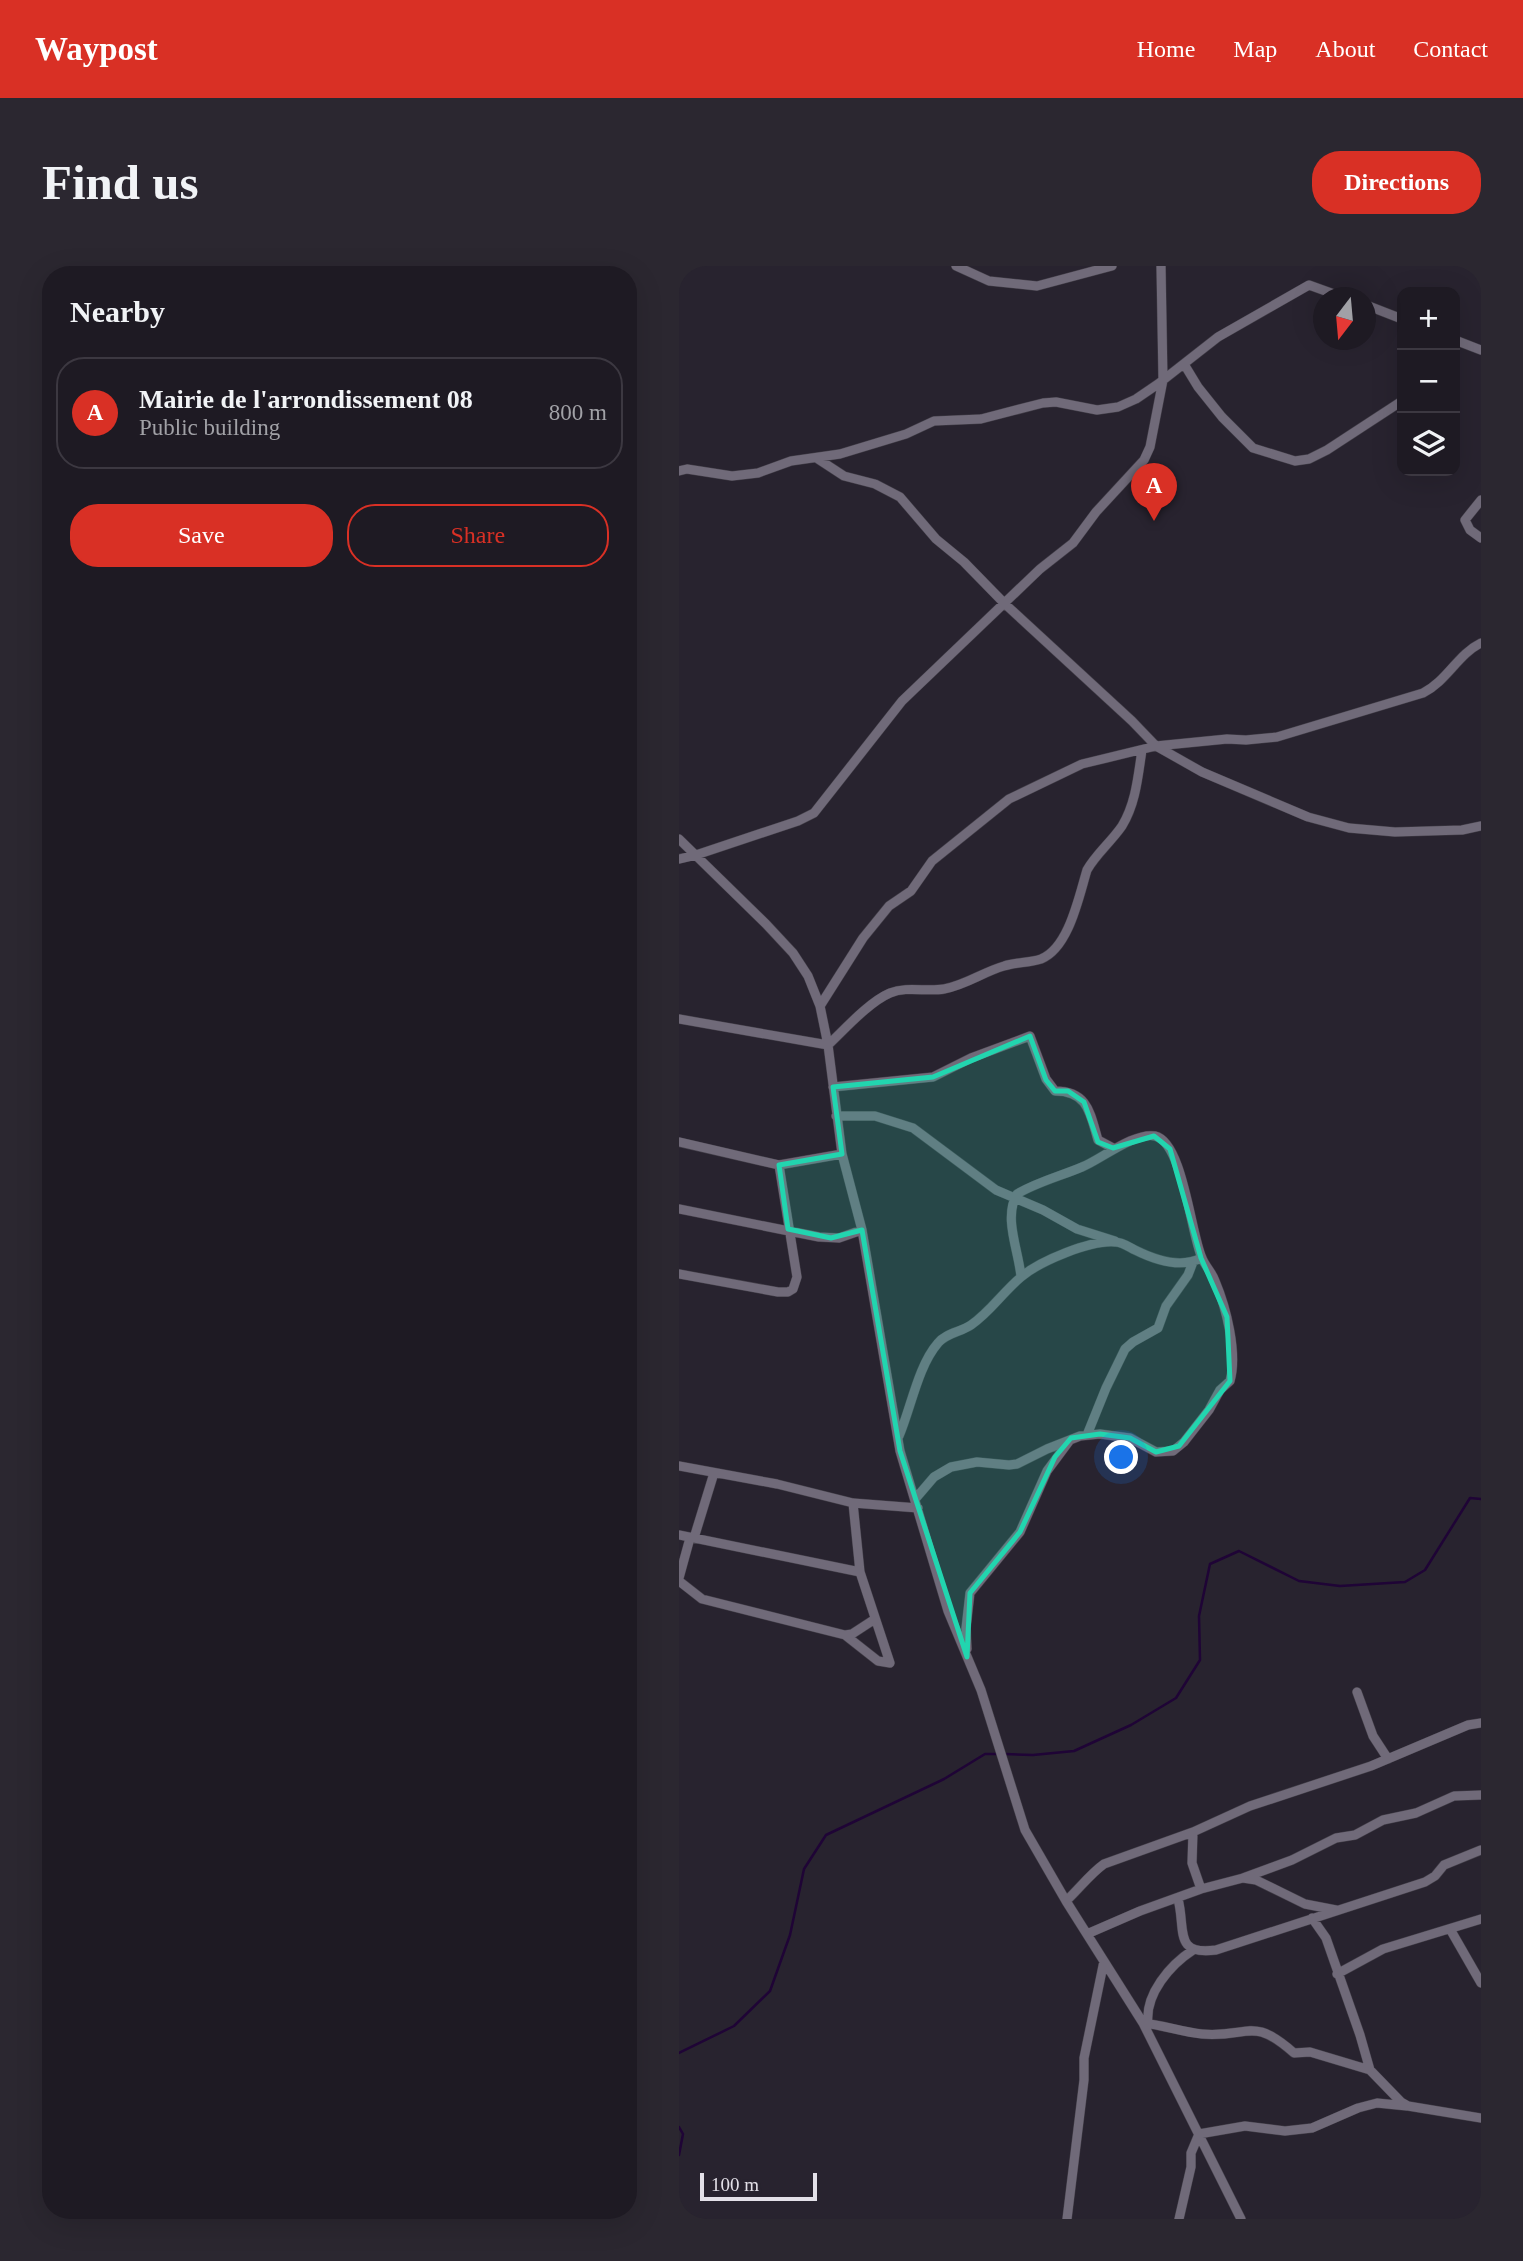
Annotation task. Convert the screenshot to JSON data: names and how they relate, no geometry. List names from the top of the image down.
{
  "scale_bar": "100 m",
  "north": "bottom",
  "page": {
    "header": "Waypost",
    "nav": [
      "Home",
      "Map",
      "About",
      "Contact"
    ],
    "buttons": [
      "Directions",
      ["Save", "Share"]
    ],
    "title": "Find us",
    "heading": "Nearby",
    "map_buttons": ["+", "−"],
    "list": [
      {
        "mark": "A",
        "name": "Mairie de l'arrondissement 08",
        "note": "Public building",
        "value": "800 m"
      }
    ],
    "pins": "A",
    "scale": "100 m"
  }
}
